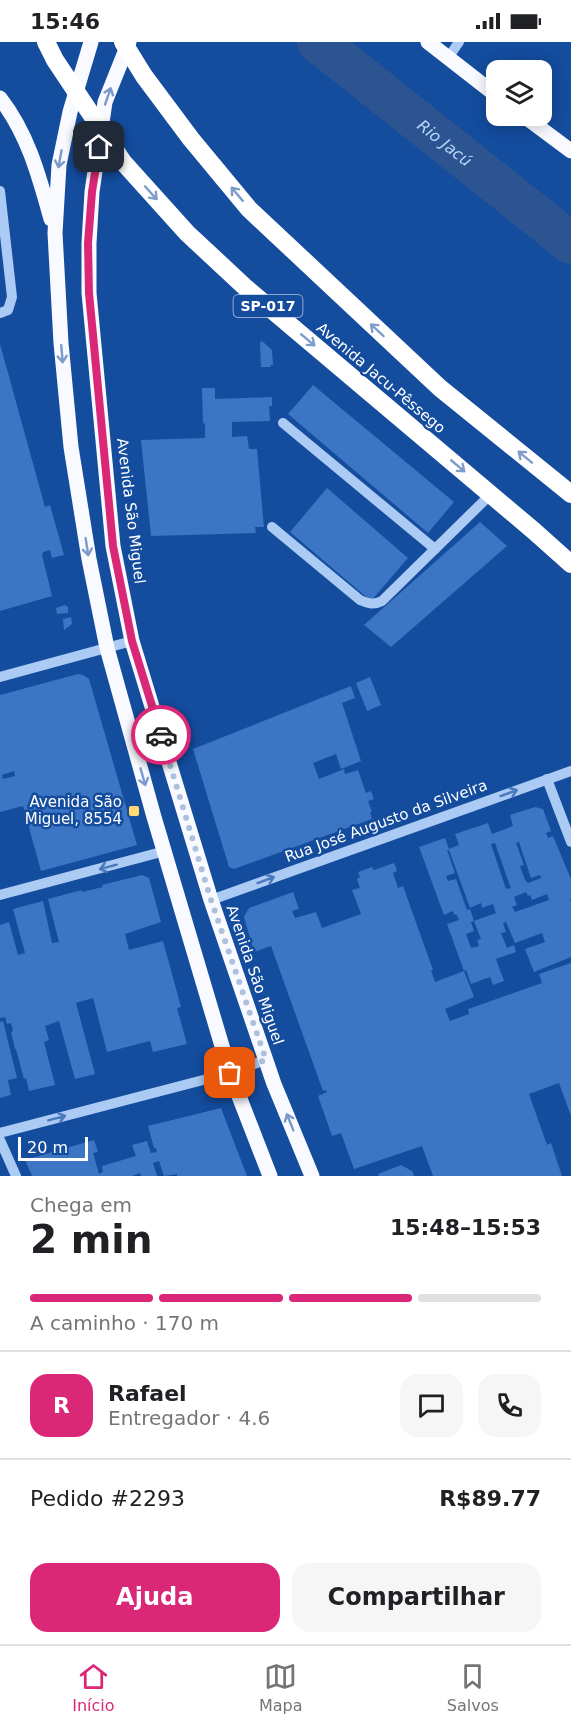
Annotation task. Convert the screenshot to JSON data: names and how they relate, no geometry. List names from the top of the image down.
{
  "streets": {
    "highway": ["SP-017", "Avenida Jacu-Pêssego"],
    "main road": ["Avenida São Miguel"],
    "street": ["Rua José Augusto da Silveira"]
  },
  "crossings": [
    ["Avenida São Miguel", "Rua José Augusto da Silveira"]
  ],
  "one_way": ["Rua José Augusto da Silveira"],
  "water": ["Rio Jacú"],
  "places": {
    "transit": ["Avenida São Miguel, 8554"]
  },
  "scale_bar": "20 m",
  "page": {
    "status": "15:46",
    "scale": "20 m",
    "heading": ["2 min", "Chega em", "15:48–15:53"],
    "panel": [
      "Rafael",
      "Entregador · 4.6",
      "Pedido #2293",
      "R$89.77"
    ],
    "bar": "A caminho · 170 m",
    "round": "R",
    "buttons": ["Ajuda", "Compartilhar"],
    "tabs": ["Início", "Mapa", "Salvos"]
  }
}
